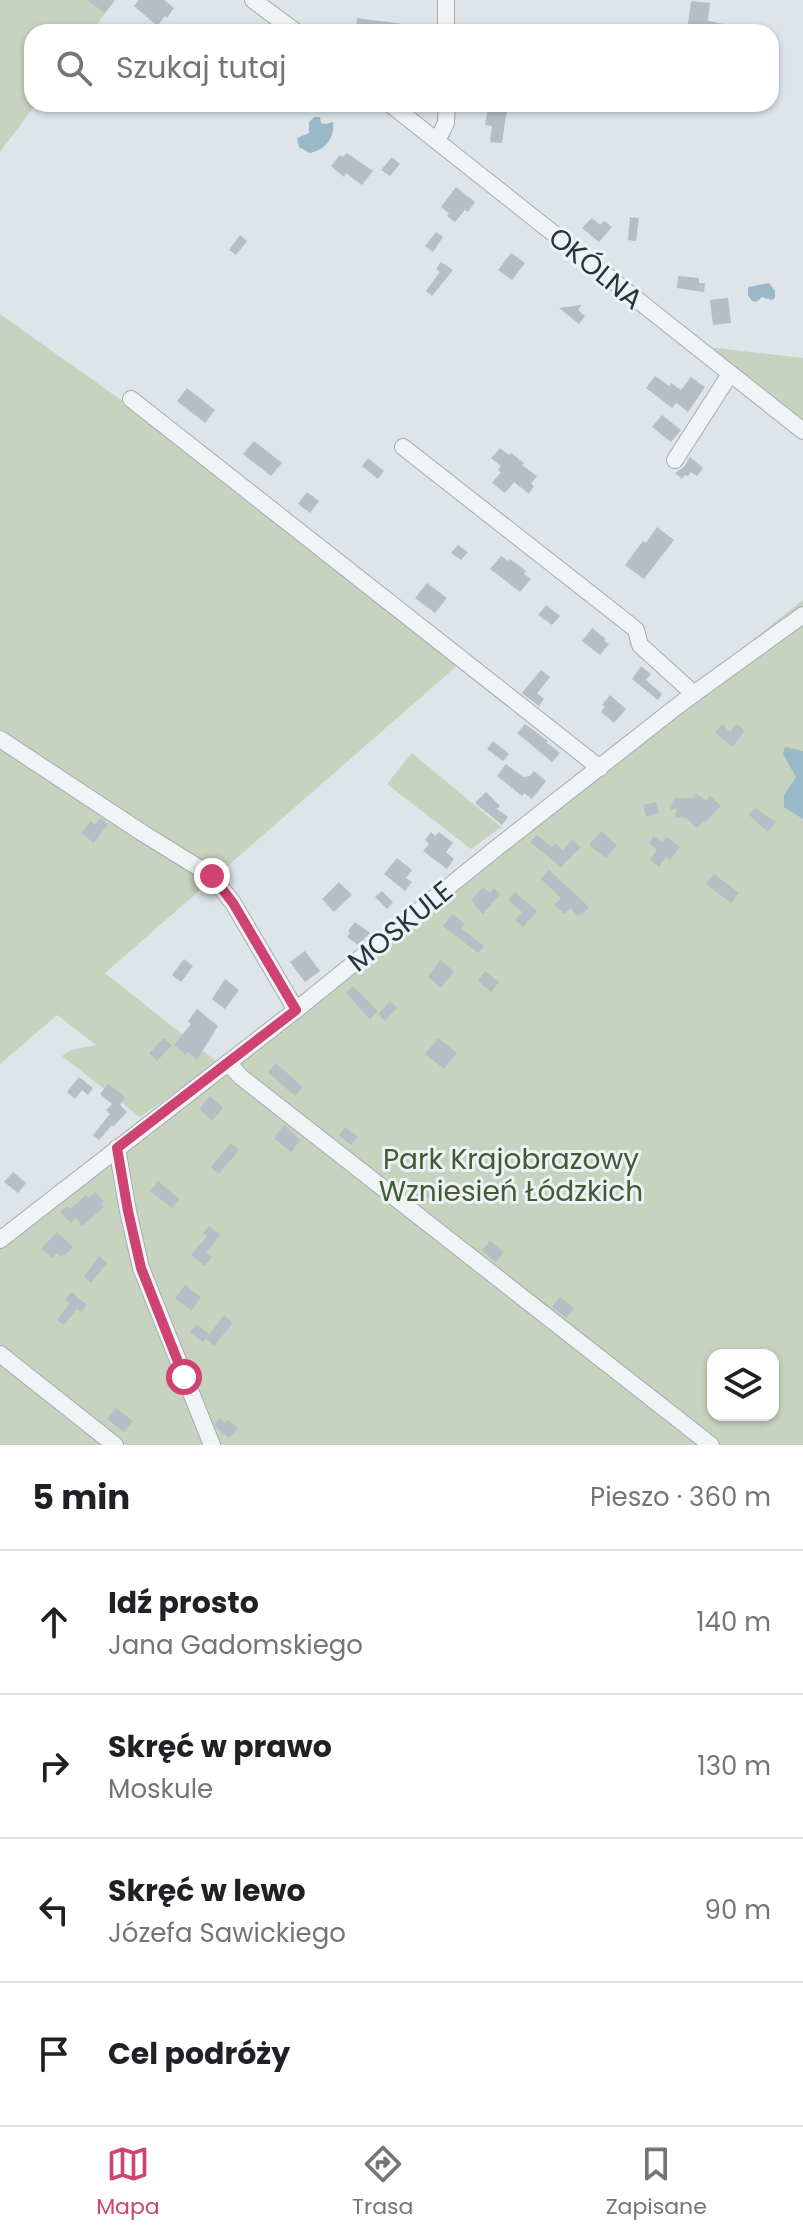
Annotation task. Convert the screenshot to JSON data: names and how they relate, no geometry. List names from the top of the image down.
{
  "streets": {
    "street": ["OKÓLNA", "MOSKULE"]
  },
  "parks": ["Park Krajobrazowy Wzniesień Łódzkich"],
  "page": {
    "search": "Szukaj tutaj",
    "heading": ["5 min", "Pieszo · 360 m"],
    "list": [
      ["Idź prosto", "Jana Gadomskiego", "140 m"],
      ["Skręć w prawo", "Moskule", "130 m"],
      ["Skręć w lewo", "Józefa Sawickiego", "90 m"],
      "Cel podróży"
    ],
    "nav": ["Mapa", "Trasa", "Zapisane"]
  }
}
